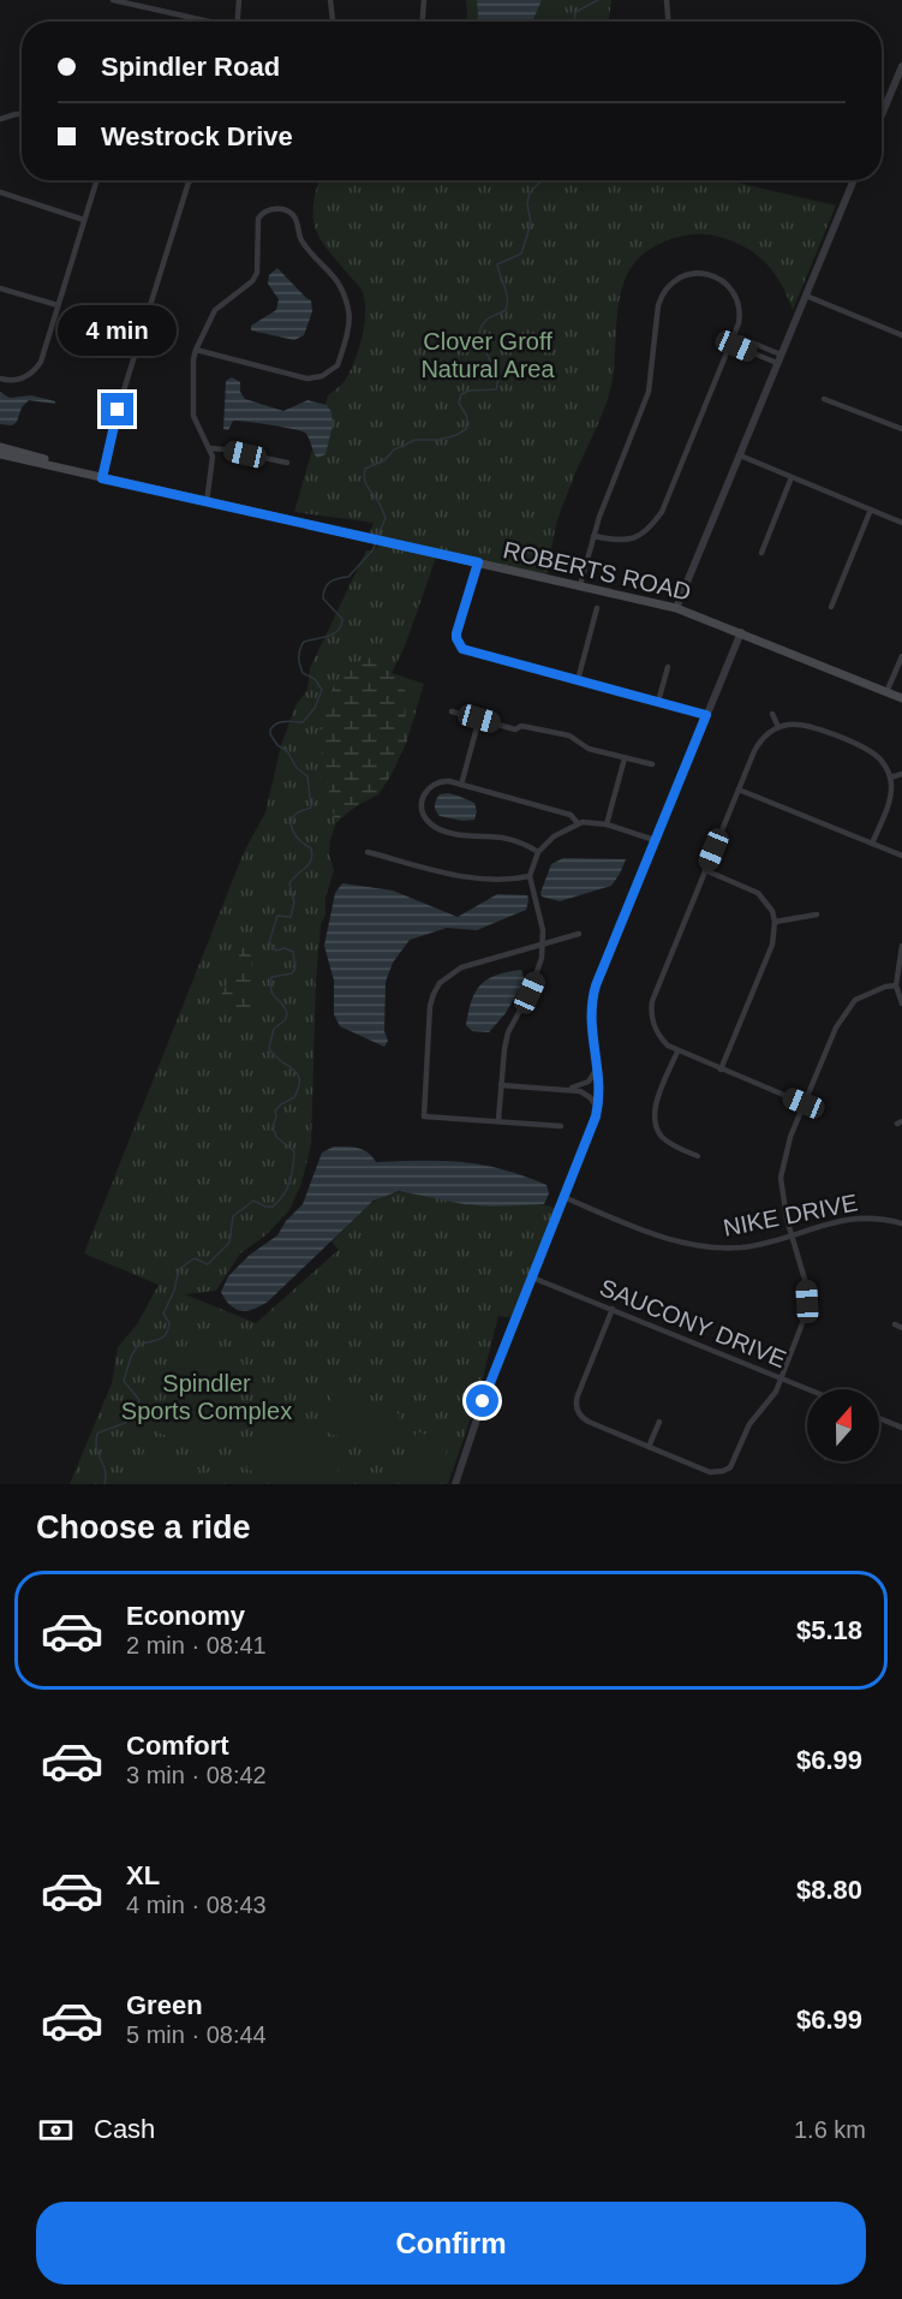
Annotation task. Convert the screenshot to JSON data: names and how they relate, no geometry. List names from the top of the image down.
{
  "streets": {
    "main road": ["ROBERTS ROAD"],
    "street": ["NIKE DRIVE", "SAUCONY DRIVE"]
  },
  "parks": ["Clover Groff Natural Area", "Spindler Sports Complex"],
  "north": "top",
  "page": {
    "banner": ["Spindler Road", "Westrock Drive"],
    "bubble": "4 min",
    "heading": "Choose a ride",
    "list": [
      {
        "name": "Economy",
        "note": "2 min · 08:41",
        "value": "$5.18"
      },
      {
        "name": "Comfort",
        "note": "3 min · 08:42",
        "value": "$6.99"
      },
      {
        "name": "XL",
        "note": "4 min · 08:43",
        "value": "$8.80"
      },
      {
        "name": "Green",
        "note": "5 min · 08:44",
        "value": "$6.99"
      }
    ],
    "pay": ["Cash", "1.6 km"],
    "buttons": "Confirm"
  }
}
